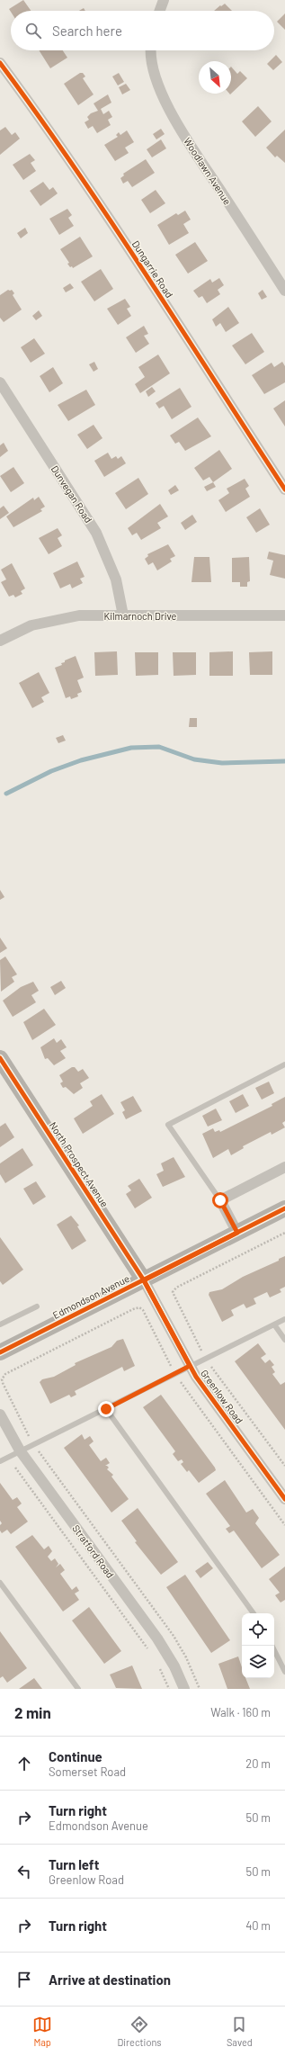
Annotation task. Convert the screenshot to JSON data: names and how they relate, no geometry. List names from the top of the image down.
{
  "streets": {
    "main road": ["North Prospect Avenue", "Edmondson Avenue"],
    "street": [
      "Woodlawn Avenue",
      "Dungarrie Road",
      "Dunvegan Road",
      "Kilmarnoch Drive",
      "Greenlow Road",
      "Stratford Road"
    ]
  },
  "crossings": [
    ["Dunvegan Road", "Kilmarnoch Drive"],
    ["North Prospect Avenue", "Edmondson Avenue"],
    ["North Prospect Avenue", "Greenlow Road"],
    ["Edmondson Avenue", "Greenlow Road"]
  ],
  "north": "bottom right",
  "page": {
    "search": "Search here",
    "heading": ["2 min", "Walk · 160 m"],
    "list": [
      ["Continue", "Somerset Road", "20 m"],
      ["Turn right", "Edmondson Avenue", "50 m"],
      ["Turn left", "Greenlow Road", "50 m"],
      ["Turn right", "40 m"],
      "Arrive at destination"
    ],
    "nav": ["Map", "Directions", "Saved"]
  }
}
